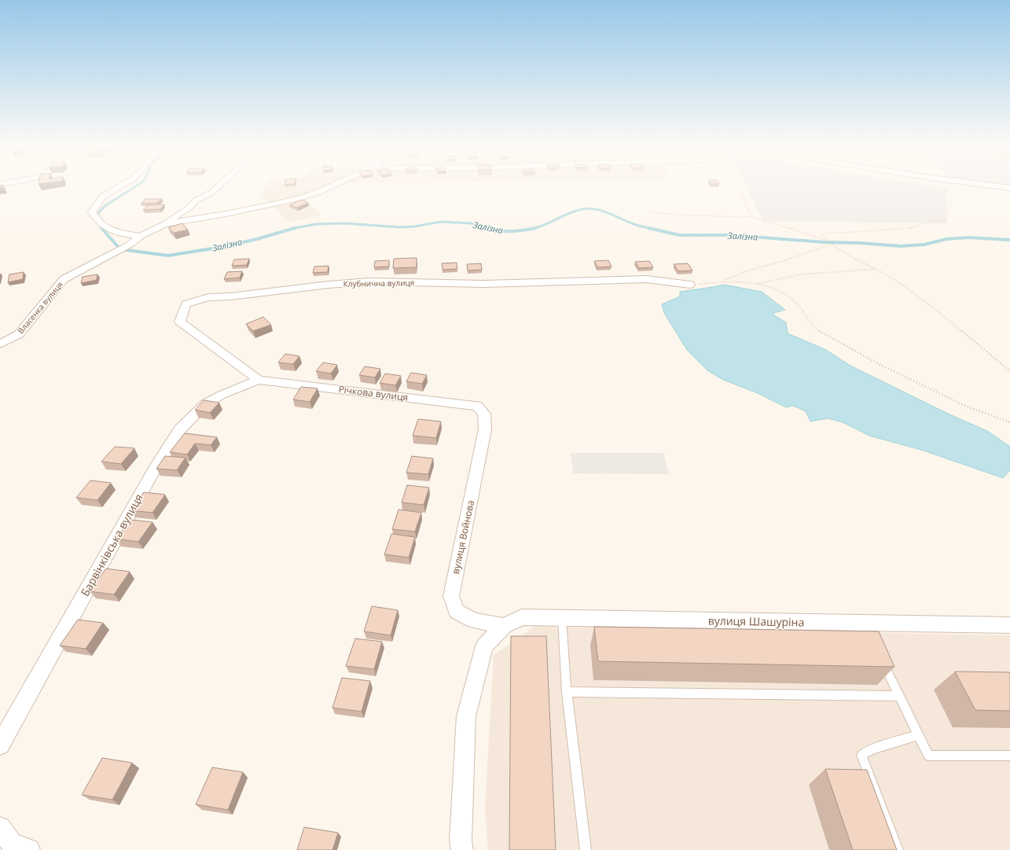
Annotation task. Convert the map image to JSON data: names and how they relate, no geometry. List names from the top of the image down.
{
  "streets": {
    "street": [
      "Клубнична вулиця",
      "Власенка вулиця",
      "Річкова вулиця",
      "вулиця Войнова",
      "Барвінківська вулиця",
      "вулиця Шашуріна"
    ]
  },
  "crossings": [
    ["Клубнична вулиця", "Річкова вулиця"],
    ["Клубнична вулиця", "Барвінківська вулиця"],
    ["Річкова вулиця", "вулиця Войнова"],
    ["Річкова вулиця", "Барвінківська вулиця"],
    ["вулиця Войнова", "вулиця Шашуріна"]
  ],
  "water": ["Залізна"]
}
